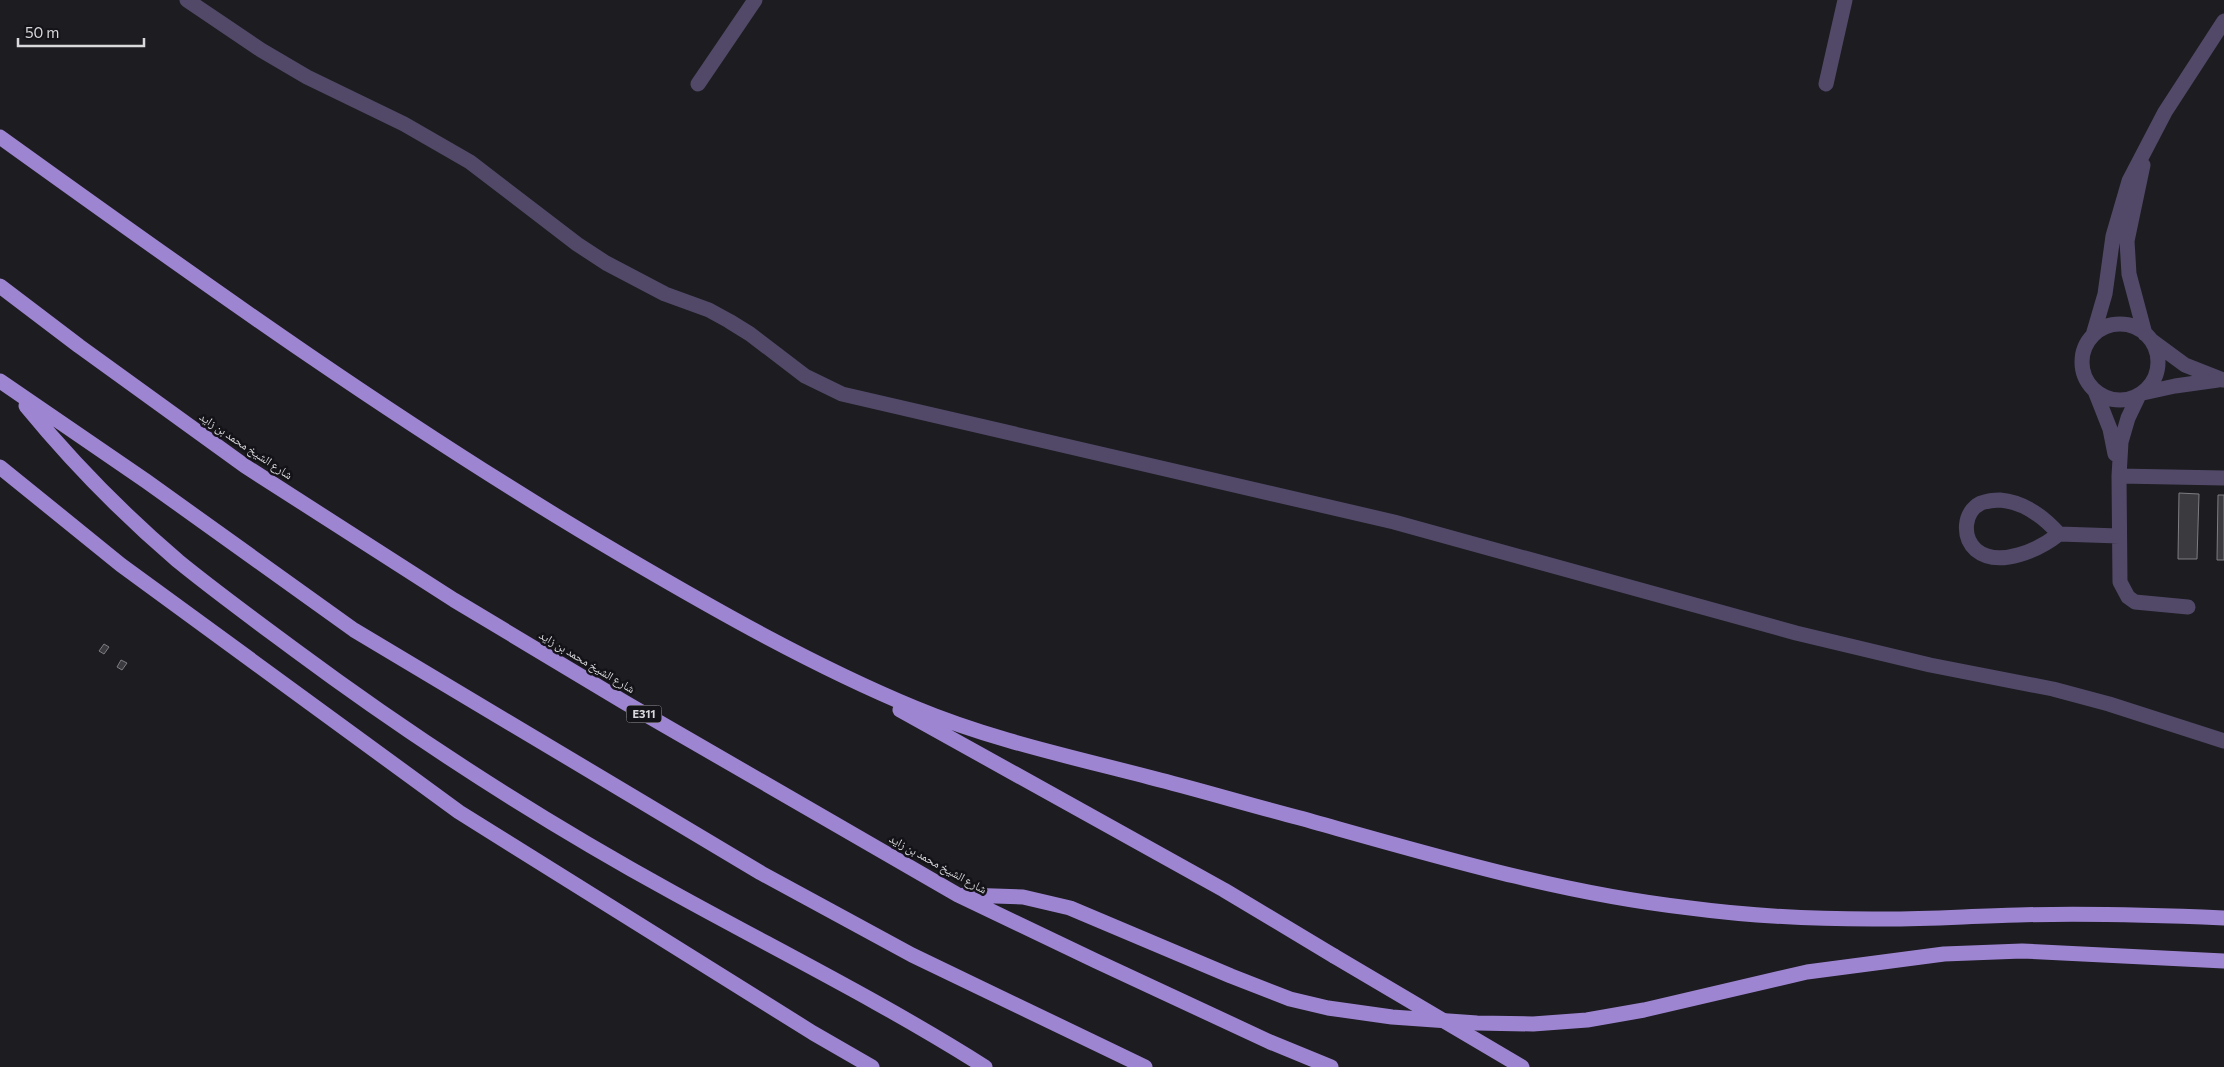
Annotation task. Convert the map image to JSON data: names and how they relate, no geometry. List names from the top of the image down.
{
  "streets": {
    "highway": ["شارع الشيخ محمد بن زايد", "E311"]
  },
  "scale_bar": "50 m"
}
